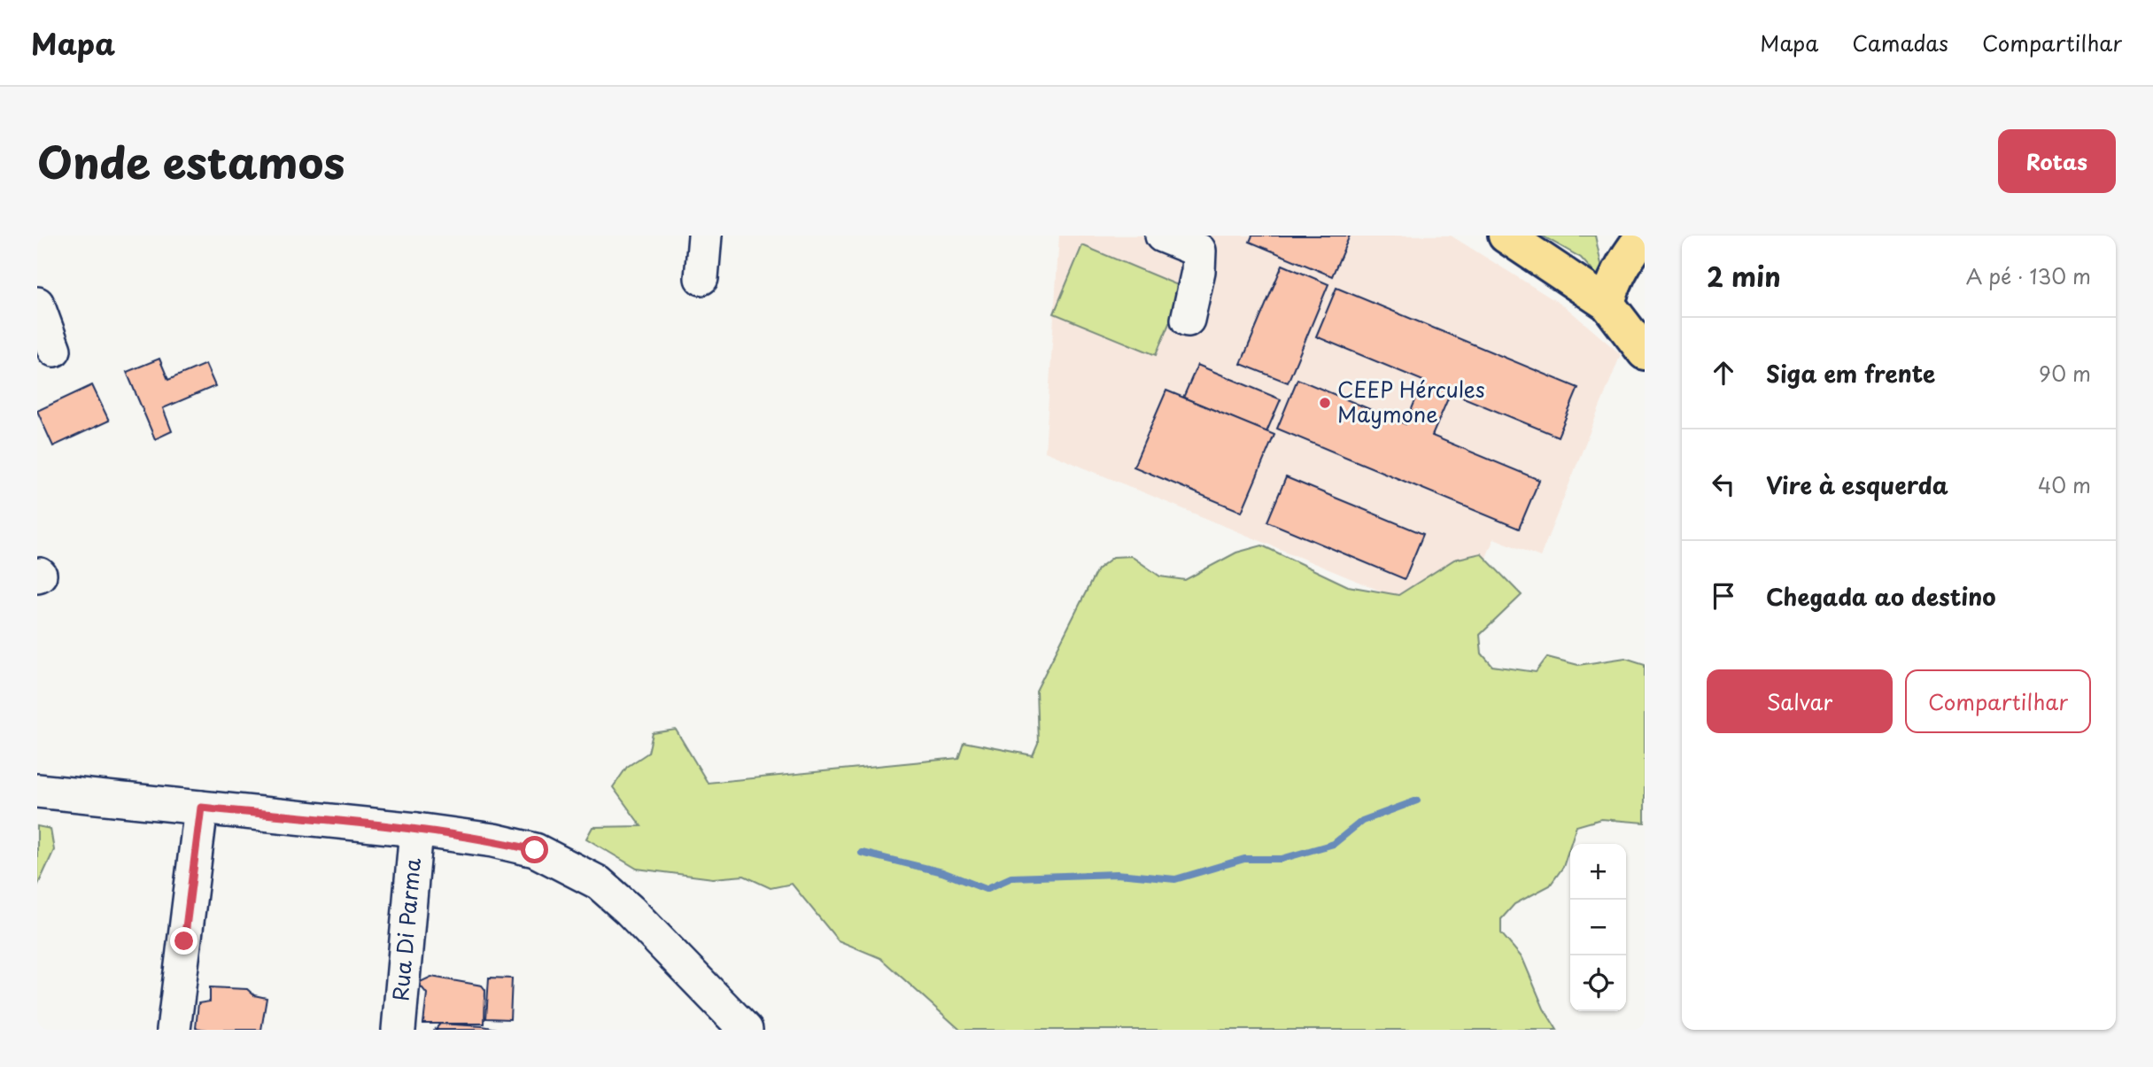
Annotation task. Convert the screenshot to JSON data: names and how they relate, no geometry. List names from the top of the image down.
{
  "streets": {
    "street": ["Rua Di Parma"]
  },
  "places": ["CEEP Hércules Maymone"],
  "page": {
    "header": "Mapa",
    "nav": ["Mapa", "Camadas", "Compartilhar"],
    "title": "Onde estamos",
    "buttons": [
      "Rotas",
      ["Salvar", "Compartilhar"]
    ],
    "heading": ["2 min", "A pé · 130 m"],
    "list": [
      ["Siga em frente", "90 m"],
      ["Vire à esquerda", "40 m"],
      "Chegada ao destino"
    ],
    "map_buttons": ["+", "−"]
  }
}
